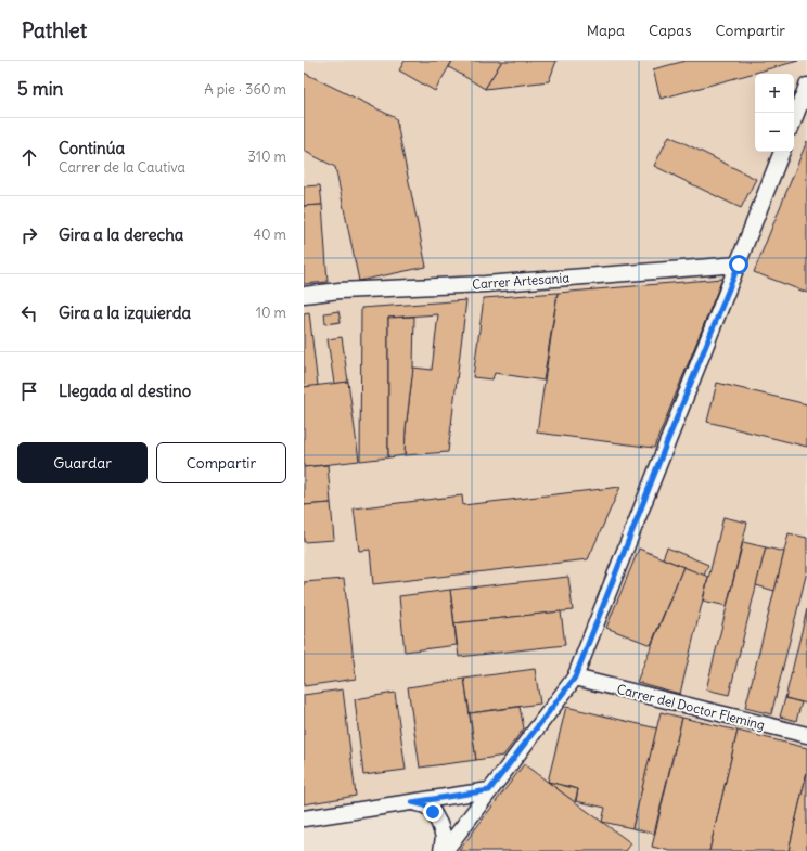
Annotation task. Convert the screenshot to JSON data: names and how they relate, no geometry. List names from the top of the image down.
{
  "streets": {
    "street": ["Carrer Artesania", "Carrer del Doctor Fleming"]
  },
  "page": {
    "header": "Pathlet",
    "nav": ["Mapa", "Capas", "Compartir"],
    "heading": ["5 min", "A pie · 360 m"],
    "map_buttons": ["+", "−"],
    "list": [
      ["Continúa", "Carrer de la Cautiva", "310 m"],
      ["Gira a la derecha", "40 m"],
      ["Gira a la izquierda", "10 m"],
      "Llegada al destino"
    ],
    "buttons": ["Guardar", "Compartir"]
  }
}
